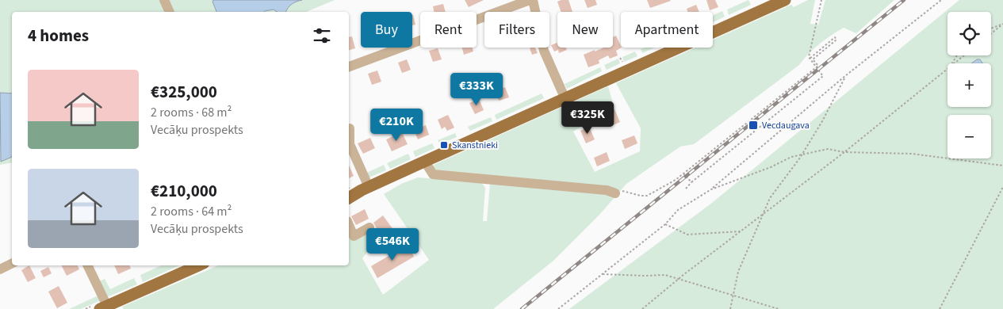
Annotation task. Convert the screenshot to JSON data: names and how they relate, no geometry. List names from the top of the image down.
{
  "places": {
    "transit": ["Vecdaugava", "Skanstnieki"]
  },
  "page": {
    "map_buttons": ["+", "−"],
    "chip": [
      "Buy",
      "Rent",
      "Filters",
      "New",
      "Apartment"
    ],
    "heading": "4 homes",
    "list": [
      {
        "name": "€325,000",
        "note": "2 rooms · 68 m² · Vecāķu prospekts"
      },
      {
        "name": "€210,000",
        "note": "2 rooms · 64 m² · Vecāķu prospekts"
      }
    ],
    "price": [
      "€333K",
      "€325K",
      "€210K",
      "€546K"
    ]
  }
}
